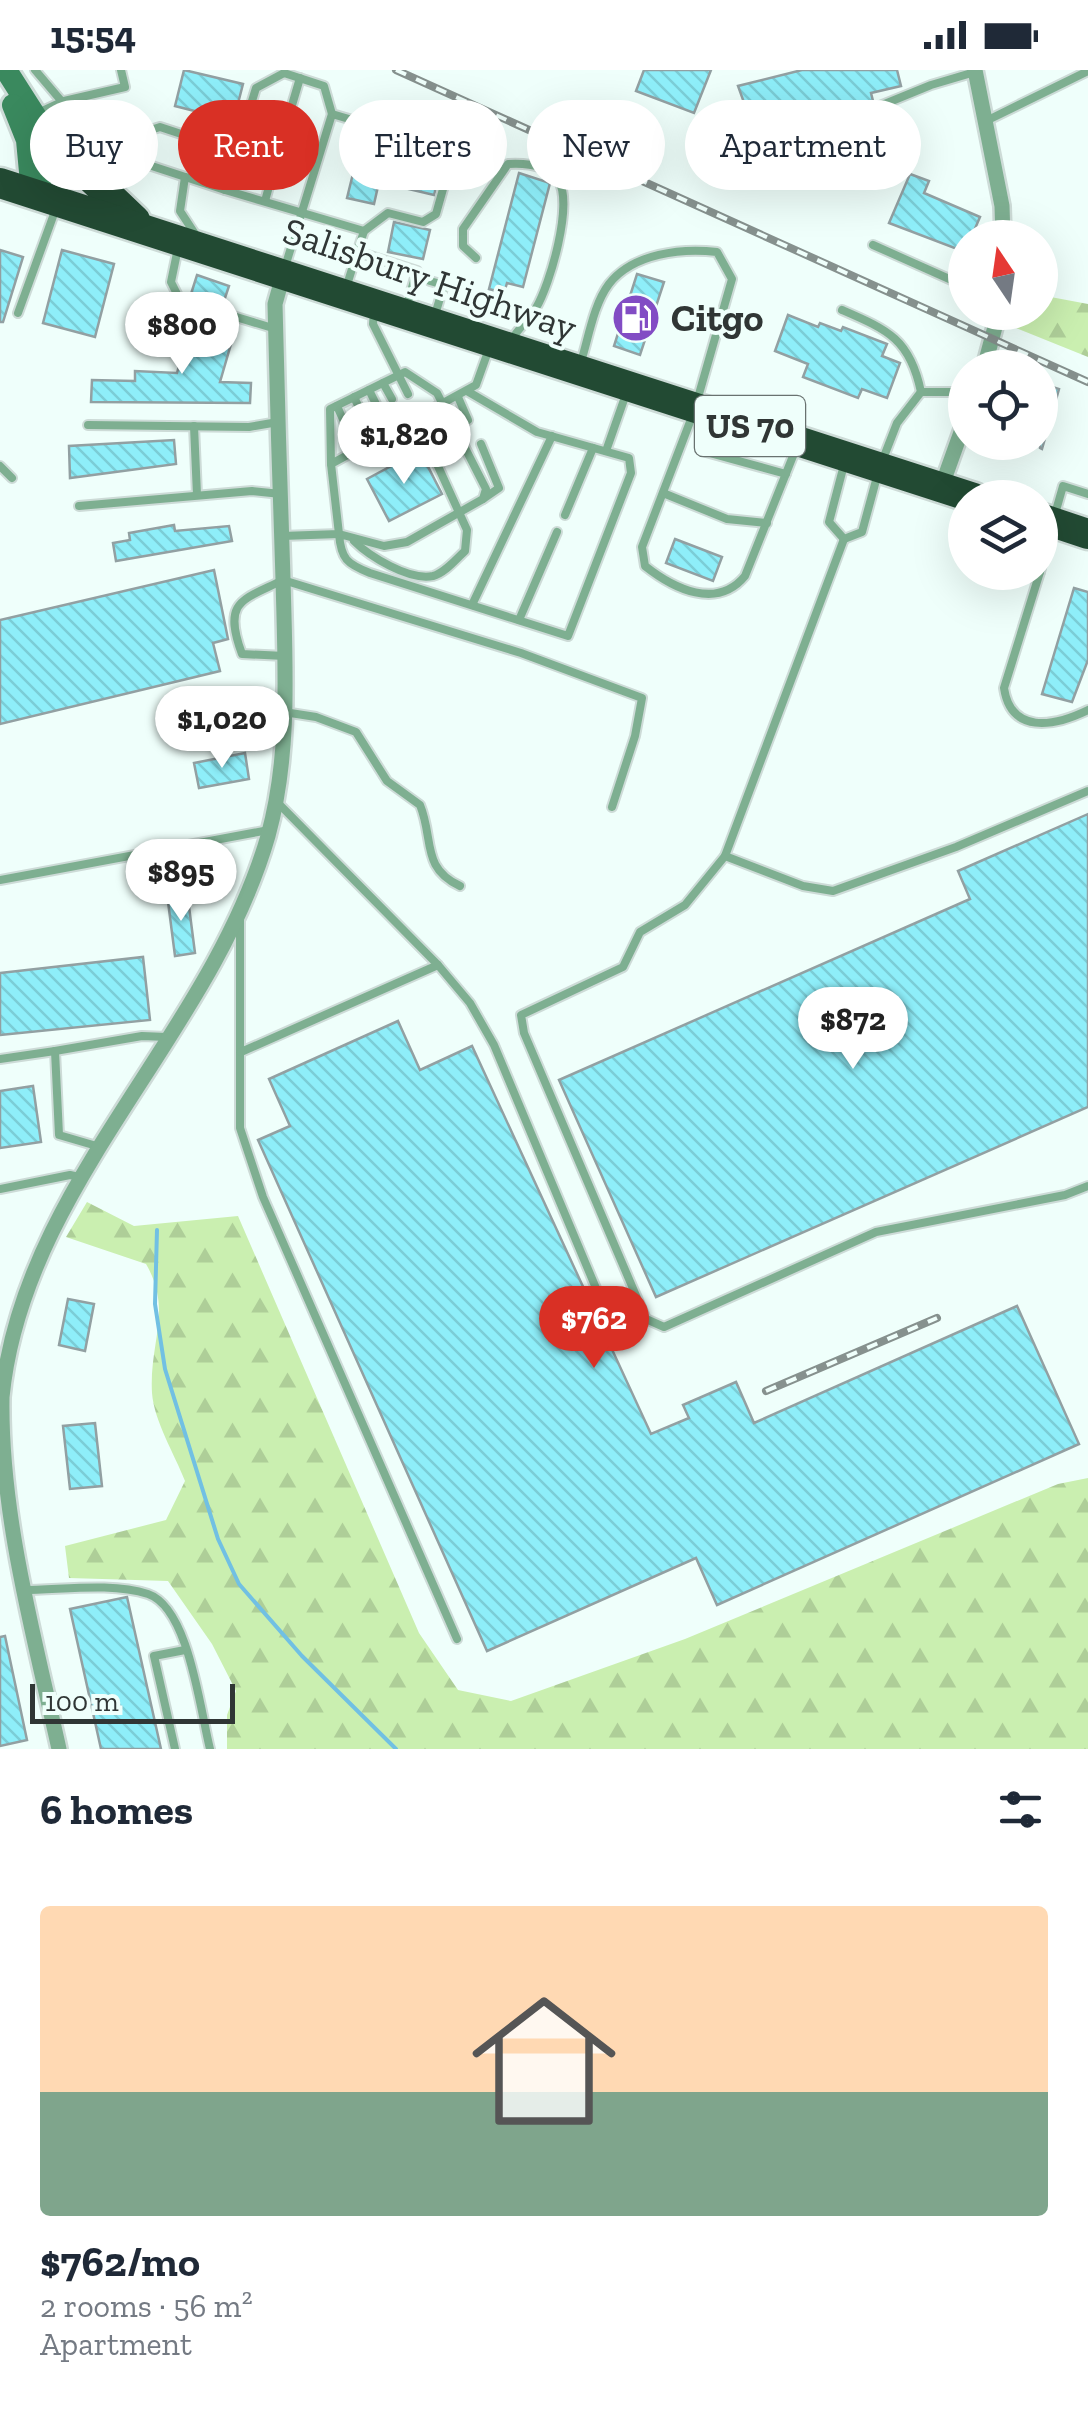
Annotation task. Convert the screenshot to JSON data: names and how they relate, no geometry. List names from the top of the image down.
{
  "streets": {
    "highway": ["Salisbury Highway", "US 70"]
  },
  "crossings": [
    ["Salisbury Highway", "US 70"]
  ],
  "places": {
    "fuel station": ["Citgo"]
  },
  "scale_bar": "100 m",
  "north": "top",
  "page": {
    "status": "15:54",
    "chip": [
      "Buy",
      "Rent",
      "Filters",
      "New",
      "Apartment"
    ],
    "price": [
      "$800",
      "$1,820",
      "$1,020",
      "$895",
      "$872",
      "$762"
    ],
    "scale": "100 m",
    "heading": "6 homes",
    "list": [
      {
        "name": "$762/mo",
        "note": "2 rooms · 56 m² · Apartment"
      }
    ]
  }
}
